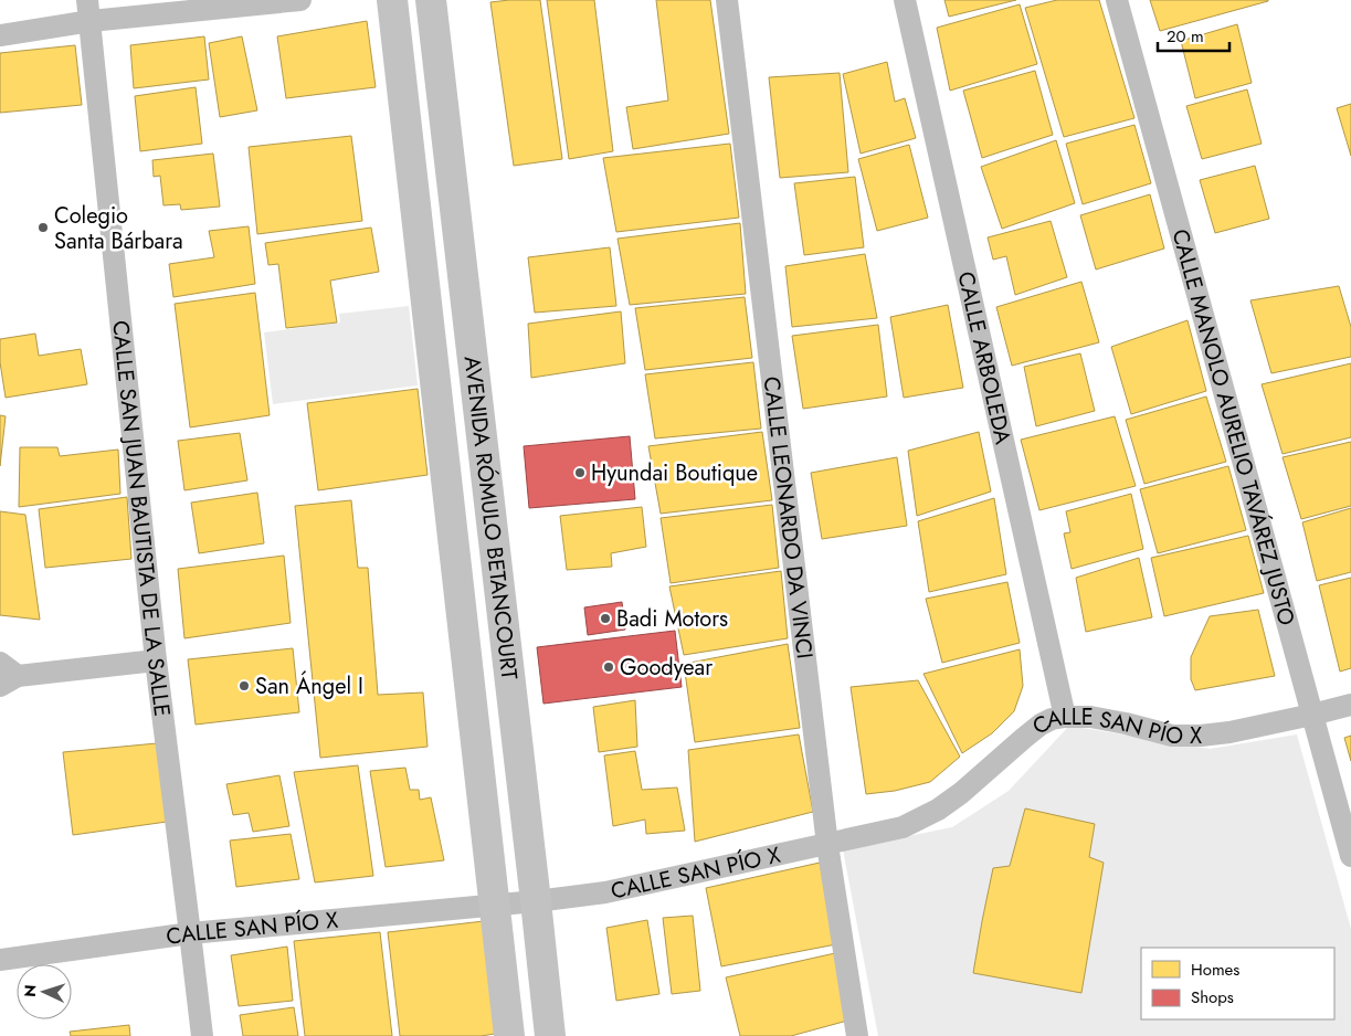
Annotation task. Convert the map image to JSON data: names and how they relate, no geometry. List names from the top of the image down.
{
  "streets": {
    "main road": ["AVENIDA RÓMULO BETANCOURT"],
    "street": [
      "CALLE ARBOLEDA",
      "CALLE MANOLO AURELIO TAVÁREZ JUSTO",
      "CALLE SAN JUAN BAUTISTA DE LA SALLE",
      "CALLE LEONARDO DA VINCI",
      "CALLE SAN PÍO X"
    ]
  },
  "crossings": [
    ["CALLE ARBOLEDA", "CALLE SAN PÍO X"],
    ["CALLE MANOLO AURELIO TAVÁREZ JUSTO", "CALLE SAN PÍO X"],
    ["CALLE SAN JUAN BAUTISTA DE LA SALLE", "CALLE SAN PÍO X"],
    ["AVENIDA RÓMULO BETANCOURT", "CALLE SAN PÍO X"],
    ["CALLE LEONARDO DA VINCI", "CALLE SAN PÍO X"]
  ],
  "places": [
    "Colegio Santa Bárbara",
    "Hyundai Boutique",
    "Badi Motors",
    "Goodyear",
    "San Ángel I"
  ],
  "legend": ["Homes", "Shops"],
  "scale_bar": "20 m",
  "north": "left"
}
